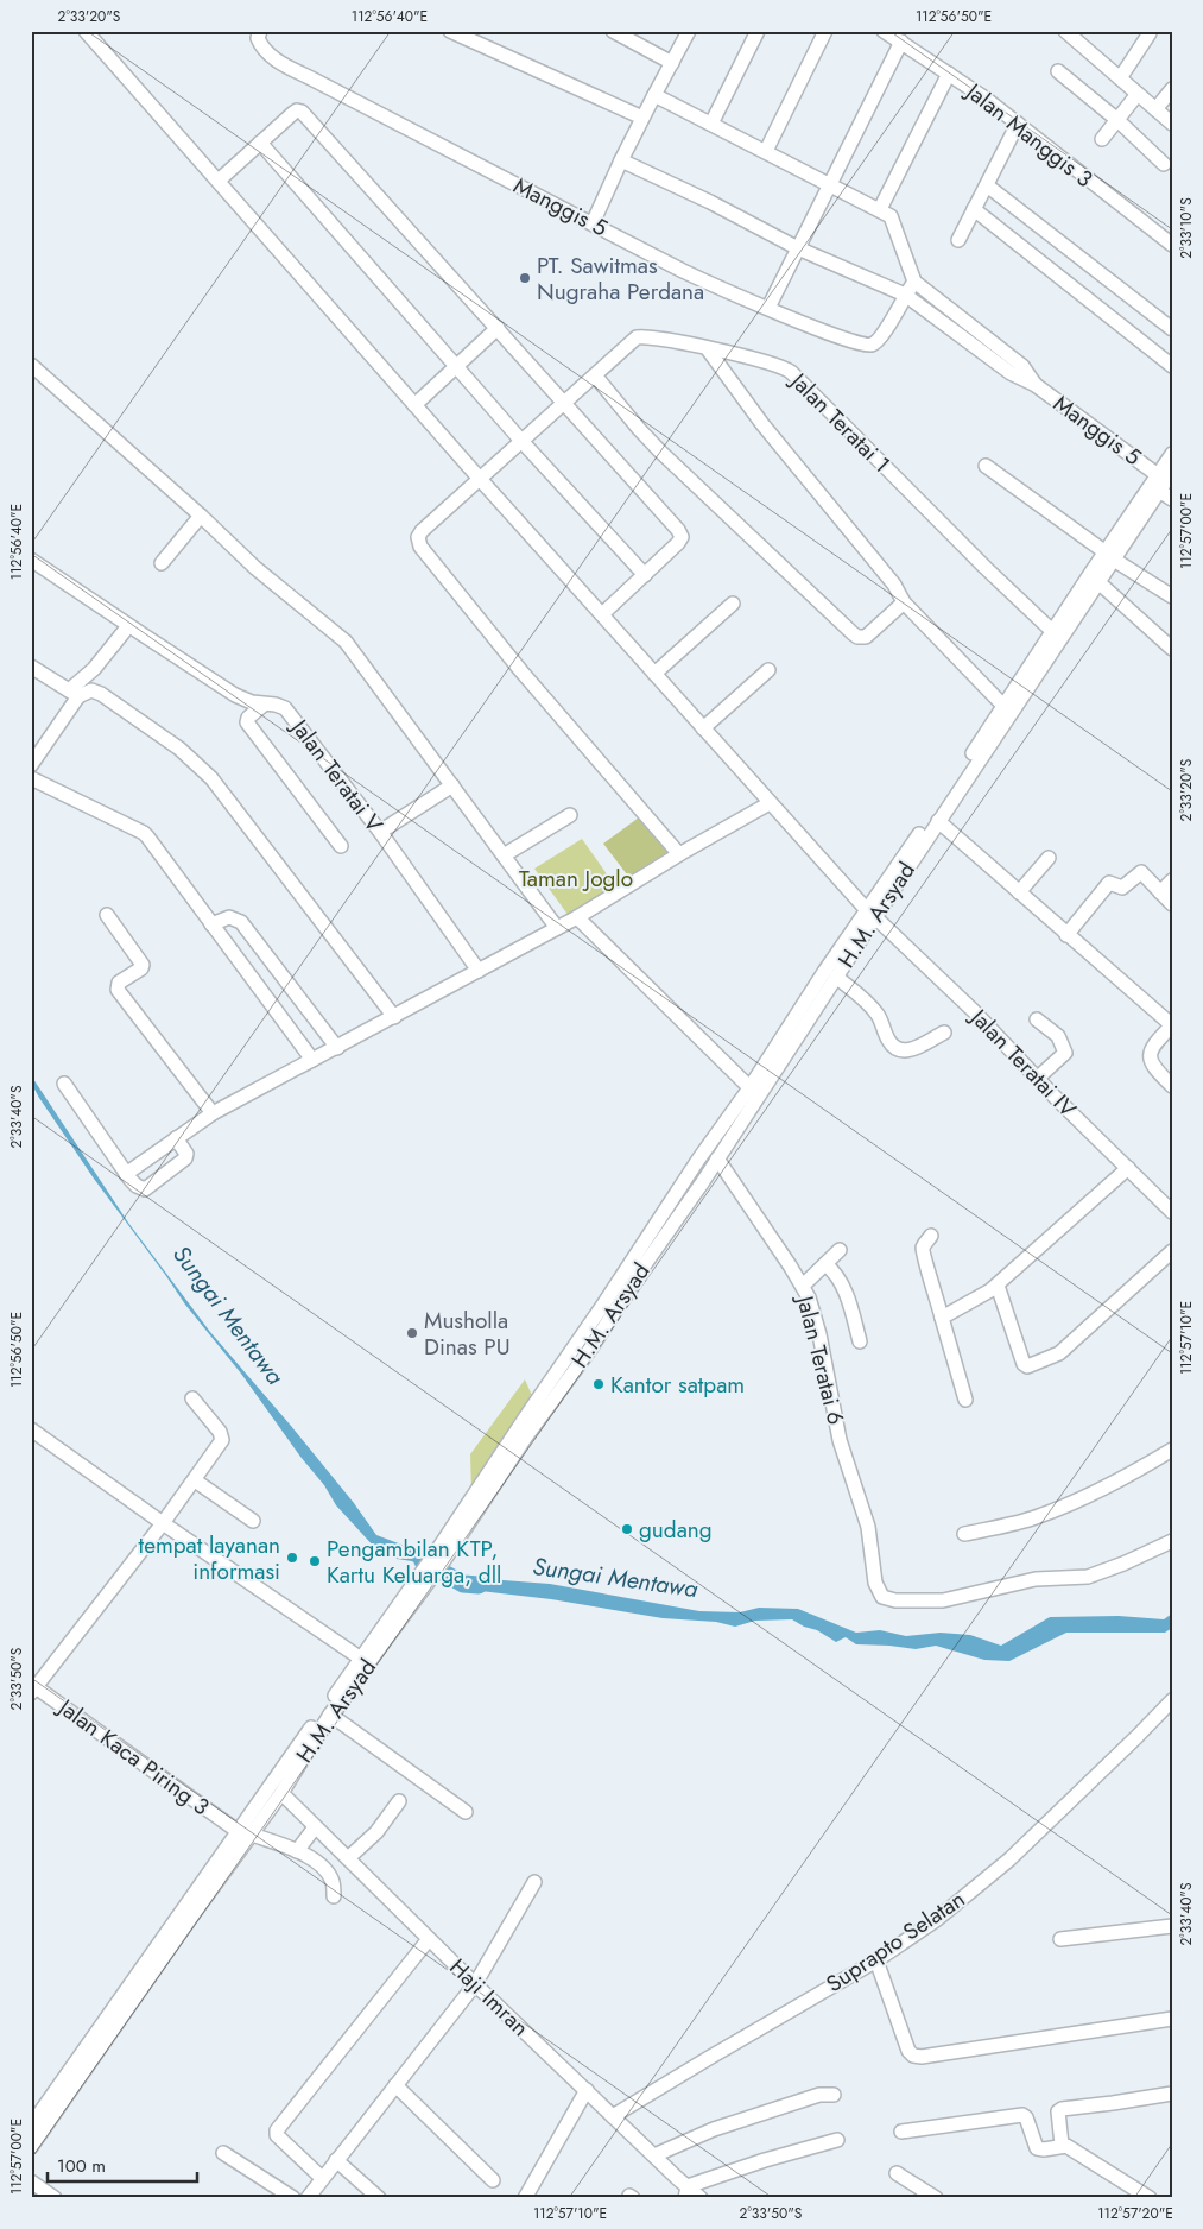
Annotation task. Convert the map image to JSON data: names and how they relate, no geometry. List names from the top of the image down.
{
  "streets": {
    "street": [
      "Jalan Manggis 3",
      "Manggis 5",
      "Jalan Teratai 1",
      "Jalan Teratai V",
      "H.M. Arsyad",
      "Jalan Teratai IV",
      "Jalan Teratai 6",
      "Jalan Kaca Piring 3",
      "Suprapto Selatan",
      "Haji Imran"
    ]
  },
  "crossings": [
    ["Manggis 5", "H.M. Arsyad"],
    ["Jalan Teratai 1", "H.M. Arsyad"],
    ["Jalan Teratai 1", "Jalan Teratai IV"],
    ["H.M. Arsyad", "Jalan Teratai IV"],
    ["H.M. Arsyad", "Jalan Teratai 6"],
    ["H.M. Arsyad", "Jalan Kaca Piring 3"],
    ["H.M. Arsyad", "Haji Imran"],
    ["Suprapto Selatan", "Haji Imran"]
  ],
  "water": ["Sungai Mentawa"],
  "parks": ["Taman Joglo"],
  "places": [
    "PT. Sawitmas Nugraha Perdana",
    "Musholla Dinas PU",
    "Kantor satpam",
    "gudang",
    "tempat layanan informasi",
    "Pengambilan KTP, Kartu Keluarga, dll"
  ],
  "scale_bar": "100 m",
  "coordinates": [
    "2°33'20\"S",
    "112°56'40\"E",
    "112°56'50\"E",
    "2°33'10\"S",
    "112°57'00\"E",
    "2°33'40\"S",
    "112°57'10\"E",
    "2°33'50\"S",
    "112°57'20\"E"
  ]
}
